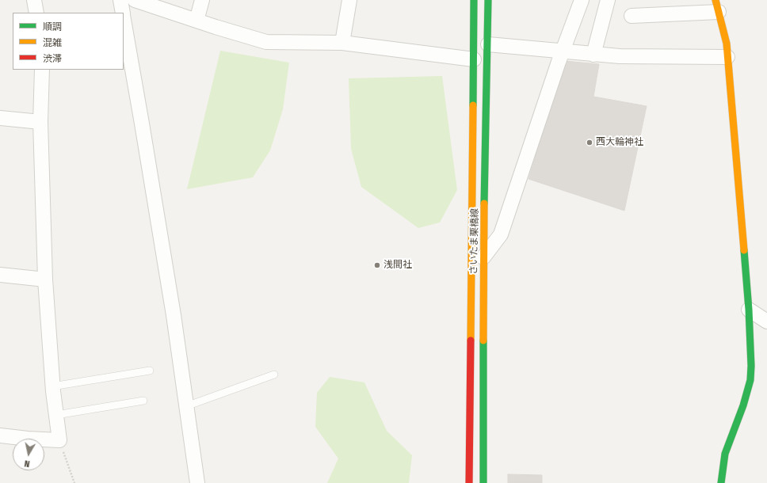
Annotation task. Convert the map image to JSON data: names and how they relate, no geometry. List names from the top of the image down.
{
  "streets": {
    "main road": ["さいたま栗橋線"]
  },
  "places": ["西大輪神社", "浅間社"],
  "legend": ["順調", "混雑", "渋滞"],
  "north": "bottom"
}
